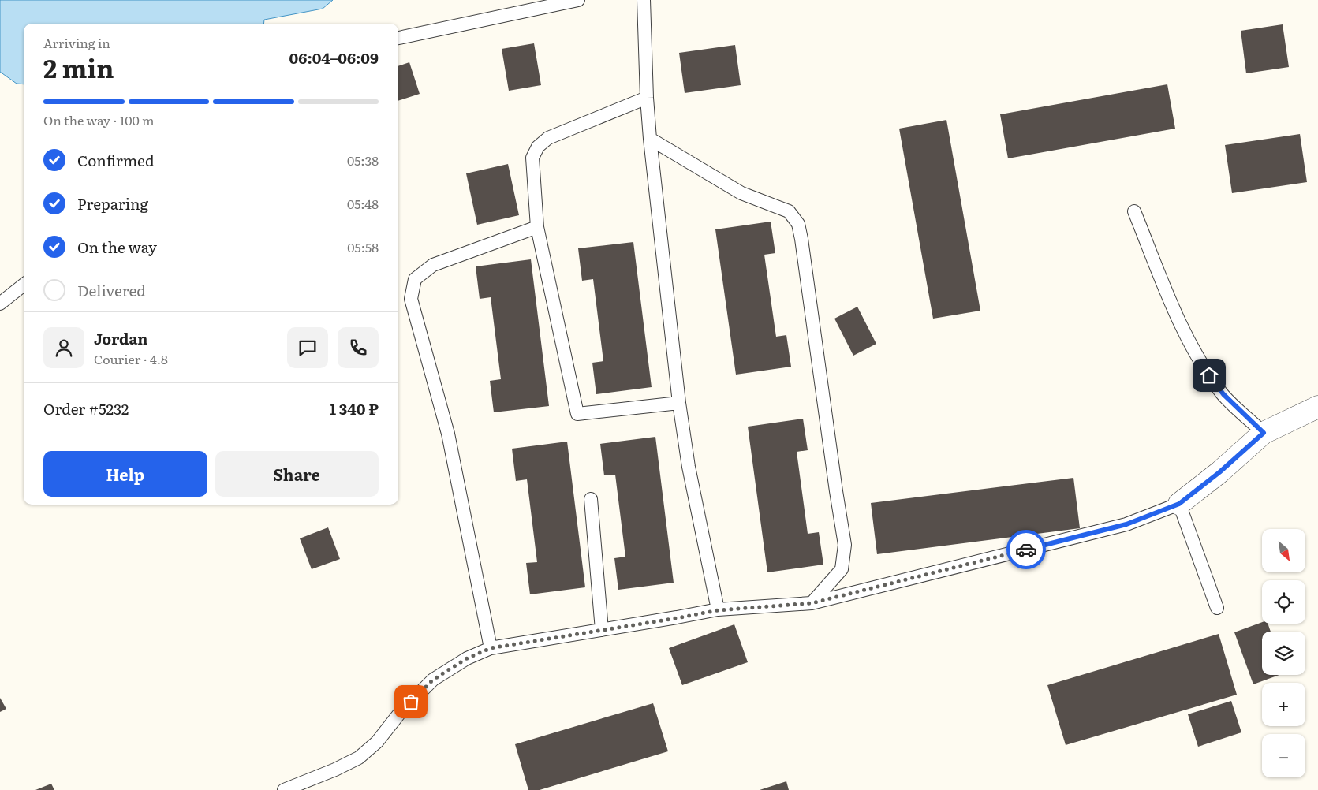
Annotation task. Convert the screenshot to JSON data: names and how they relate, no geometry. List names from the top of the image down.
{
  "north": "bottom right",
  "page": {
    "heading": ["2 min", "Arriving in", "06:04–06:09"],
    "panel": [
      "Jordan",
      "Courier · 4.8",
      "Order #5232",
      "1 340 ₽"
    ],
    "bar": "On the way · 100 m",
    "list": [
      ["Confirmed", "05:38"],
      ["Preparing", "05:48"],
      ["On the way", "05:58"],
      "Delivered"
    ],
    "buttons": ["Help", "Share"],
    "map_buttons": ["+", "−"]
  }
}
